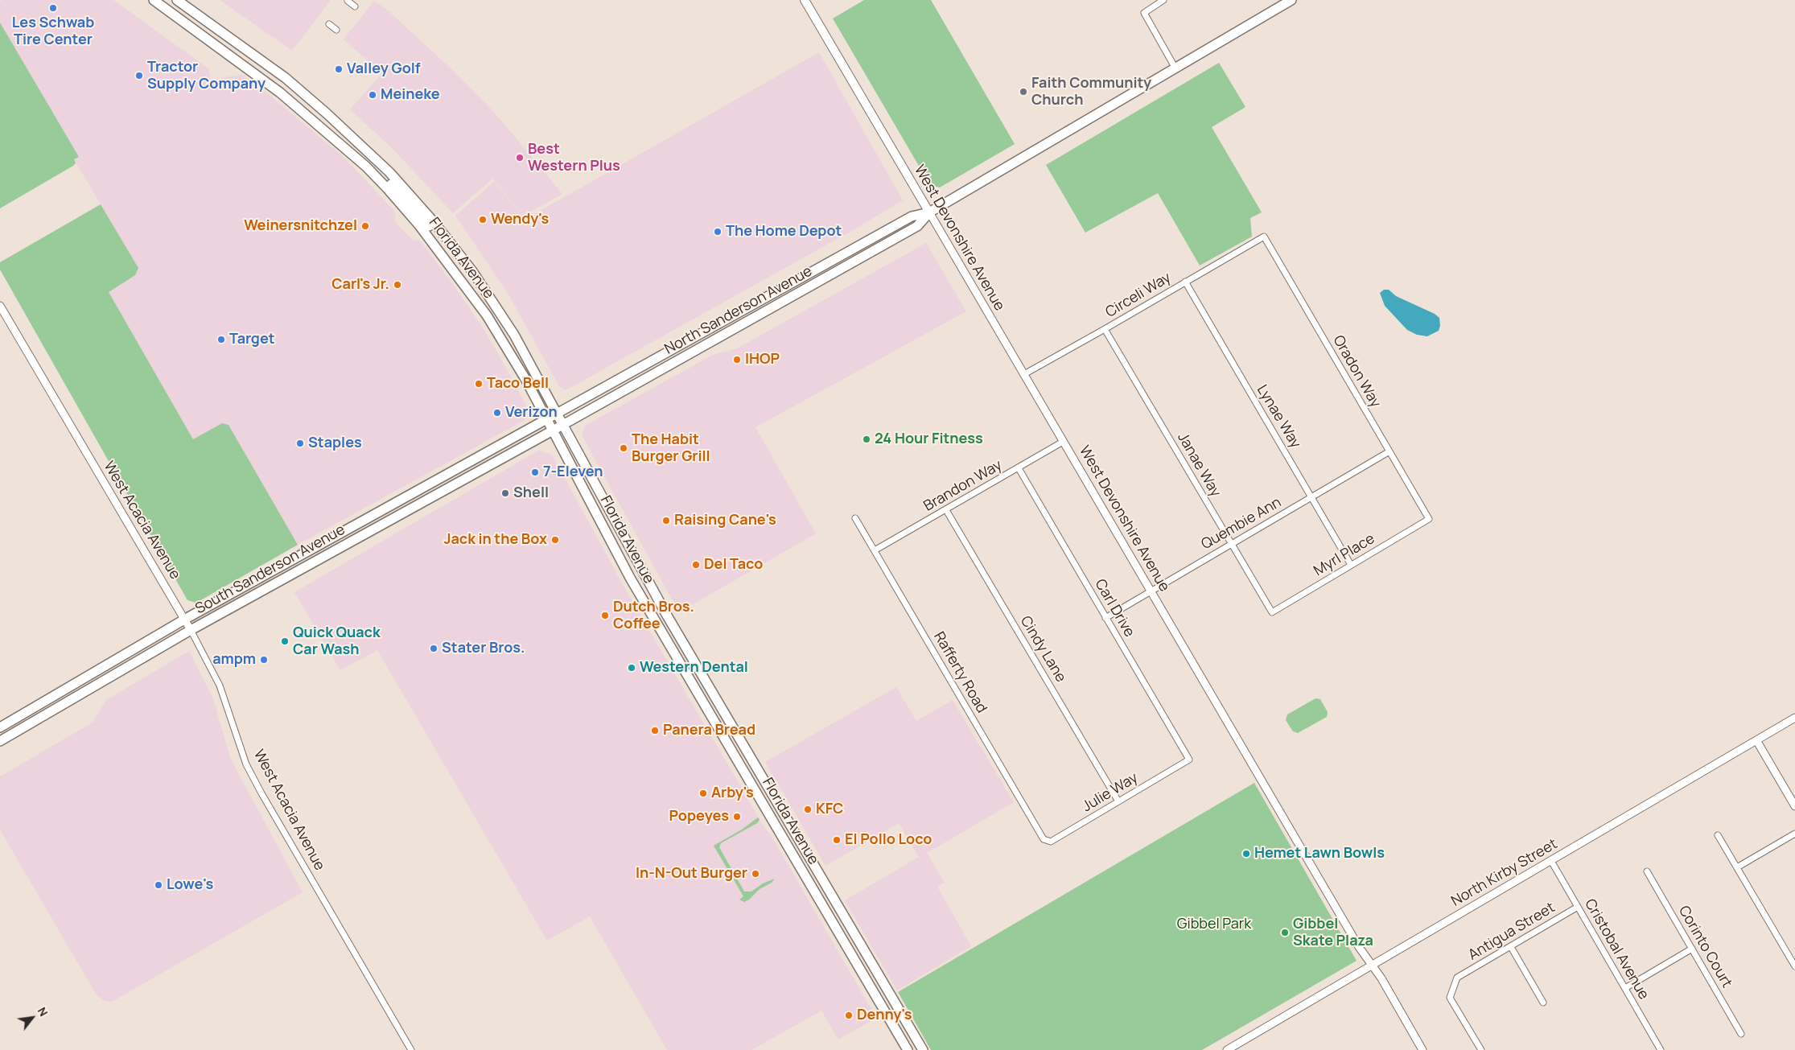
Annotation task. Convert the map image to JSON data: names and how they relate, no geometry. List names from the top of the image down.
{
  "streets": {
    "main road": [
      "West Devonshire Avenue",
      "Florida Avenue",
      "North Sanderson Avenue",
      "South Sanderson Avenue"
    ],
    "street": [
      "Circeli Way",
      "Oradon Way",
      "Lynae Way",
      "Janae Way",
      "Brandon Way",
      "West Acacia Avenue",
      "Quembie Ann",
      "Myrl Place",
      "Carl Drive",
      "Cindy Lane",
      "Rafferty Road",
      "Julie Way",
      "North Kirby Street",
      "Antigua Street",
      "Corinto Court",
      "Cristobal Avenue"
    ]
  },
  "crossings": [
    ["West Devonshire Avenue", "Circeli Way"],
    ["West Devonshire Avenue", "North Sanderson Avenue"],
    ["West Devonshire Avenue", "Brandon Way"],
    ["West Devonshire Avenue", "Quembie Ann"],
    ["West Devonshire Avenue", "North Kirby Street"],
    ["Florida Avenue", "North Sanderson Avenue"],
    ["Florida Avenue", "South Sanderson Avenue"],
    ["Circeli Way", "Oradon Way"],
    ["Circeli Way", "Lynae Way"],
    ["Circeli Way", "Janae Way"],
    ["North Sanderson Avenue", "South Sanderson Avenue"],
    ["Oradon Way", "Quembie Ann"],
    ["Oradon Way", "Myrl Place"],
    ["Lynae Way", "Quembie Ann"],
    ["Lynae Way", "Myrl Place"],
    ["Janae Way", "Quembie Ann"],
    ["Janae Way", "Myrl Place"],
    ["Brandon Way", "Carl Drive"],
    ["Brandon Way", "Cindy Lane"],
    ["Brandon Way", "Rafferty Road"],
    ["West Acacia Avenue", "South Sanderson Avenue"],
    ["Quembie Ann", "Carl Drive"],
    ["Carl Drive", "Julie Way"],
    ["Cindy Lane", "Julie Way"],
    ["Rafferty Road", "Julie Way"],
    ["North Kirby Street", "Cristobal Avenue"],
    ["Antigua Street", "Cristobal Avenue"]
  ],
  "parks": ["Gibbel Park"],
  "places": [
    "Les Schwab Tire Center",
    "Valley Golf",
    "Tractor Supply Company",
    "Faith Community Church",
    "Meineke",
    "Best Western Plus",
    "Wendy's",
    "Weinersnitchzel",
    "The Home Depot",
    "Carl's Jr.",
    "Target",
    "IHOP",
    "Taco Bell",
    "Verizon",
    "24 Hour Fitness",
    "Staples",
    "The Habit Burger Grill",
    "7-Eleven",
    "Shell",
    "Raising Cane's",
    "Jack in the Box",
    "Del Taco",
    "Dutch Bros. Coffee",
    "Quick Quack Car Wash",
    "Stater Bros.",
    "ampm",
    "Western Dental",
    "Panera Bread",
    "Arby's",
    "KFC",
    "Popeyes",
    "El Pollo Loco",
    "Hemet Lawn Bowls",
    "In-N-Out Burger",
    "Lowe's",
    "Gibbel Skate Plaza",
    "Denny's"
  ],
  "north": "top right"
}
